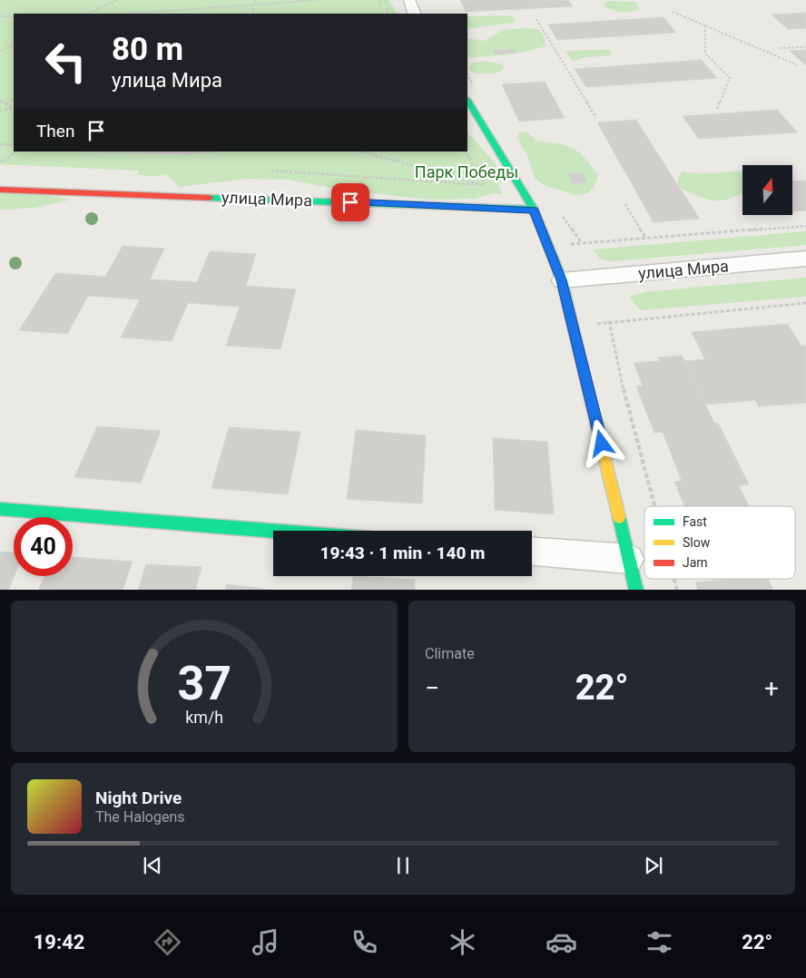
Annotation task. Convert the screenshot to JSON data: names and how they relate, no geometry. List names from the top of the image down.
{
  "streets": {
    "street": ["улица Мира"]
  },
  "parks": ["Парк Победы"],
  "legend": ["Fast", "Slow", "Jam"],
  "north": "top",
  "page": {
    "turn": ["80 m", "улица Мира"],
    "then": "Then",
    "limit": "40",
    "trip": "19:43 · 1 min · 140 m",
    "tile": "Climate",
    "heat": ["−", "22°", "+"],
    "song": ["Night Drive", "The Halogens"],
    "tabs": ["19:42", "22°"],
    "gauge": ["37", "km/h"]
  }
}
